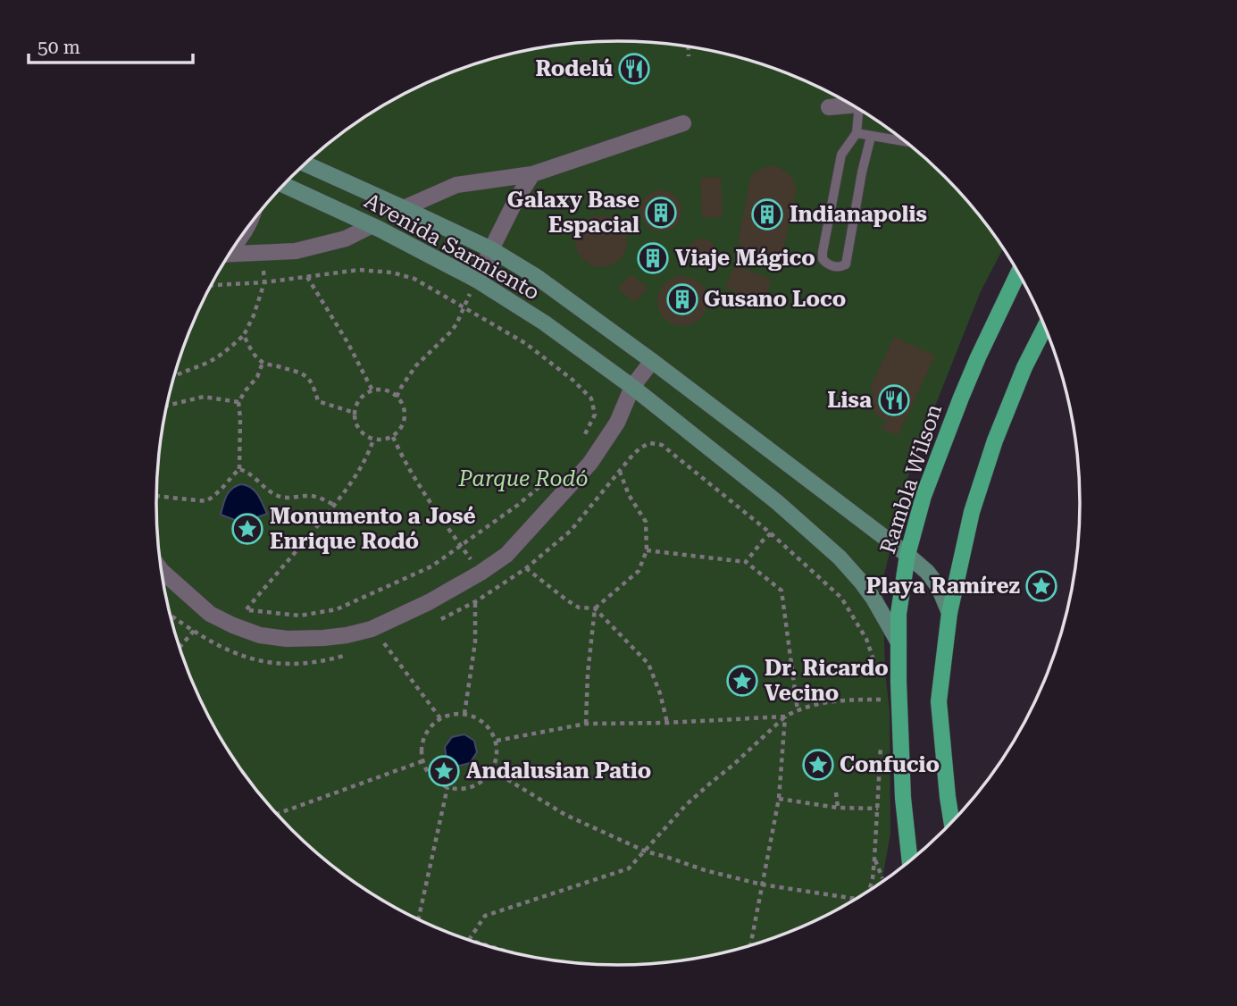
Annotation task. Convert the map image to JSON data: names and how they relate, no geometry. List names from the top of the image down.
{
  "streets": {
    "main road": ["Rambla Wilson"],
    "street": ["Avenida Sarmiento"]
  },
  "crossings": [
    ["Avenida Sarmiento", "Rambla Wilson"]
  ],
  "parks": ["Parque Rodó"],
  "places": {
    "restaurant": ["Rodelú", "Lisa"],
    "building": [
      "Galaxy Base Espacial",
      "Indianapolis",
      "Viaje Mágico",
      "Gusano Loco"
    ],
    "place": [
      "Monumento a José Enrique Rodó",
      "Playa Ramírez",
      "Dr. Ricardo Vecino",
      "Confucio",
      "Andalusian Patio"
    ]
  },
  "scale_bar": "50 m"
}
